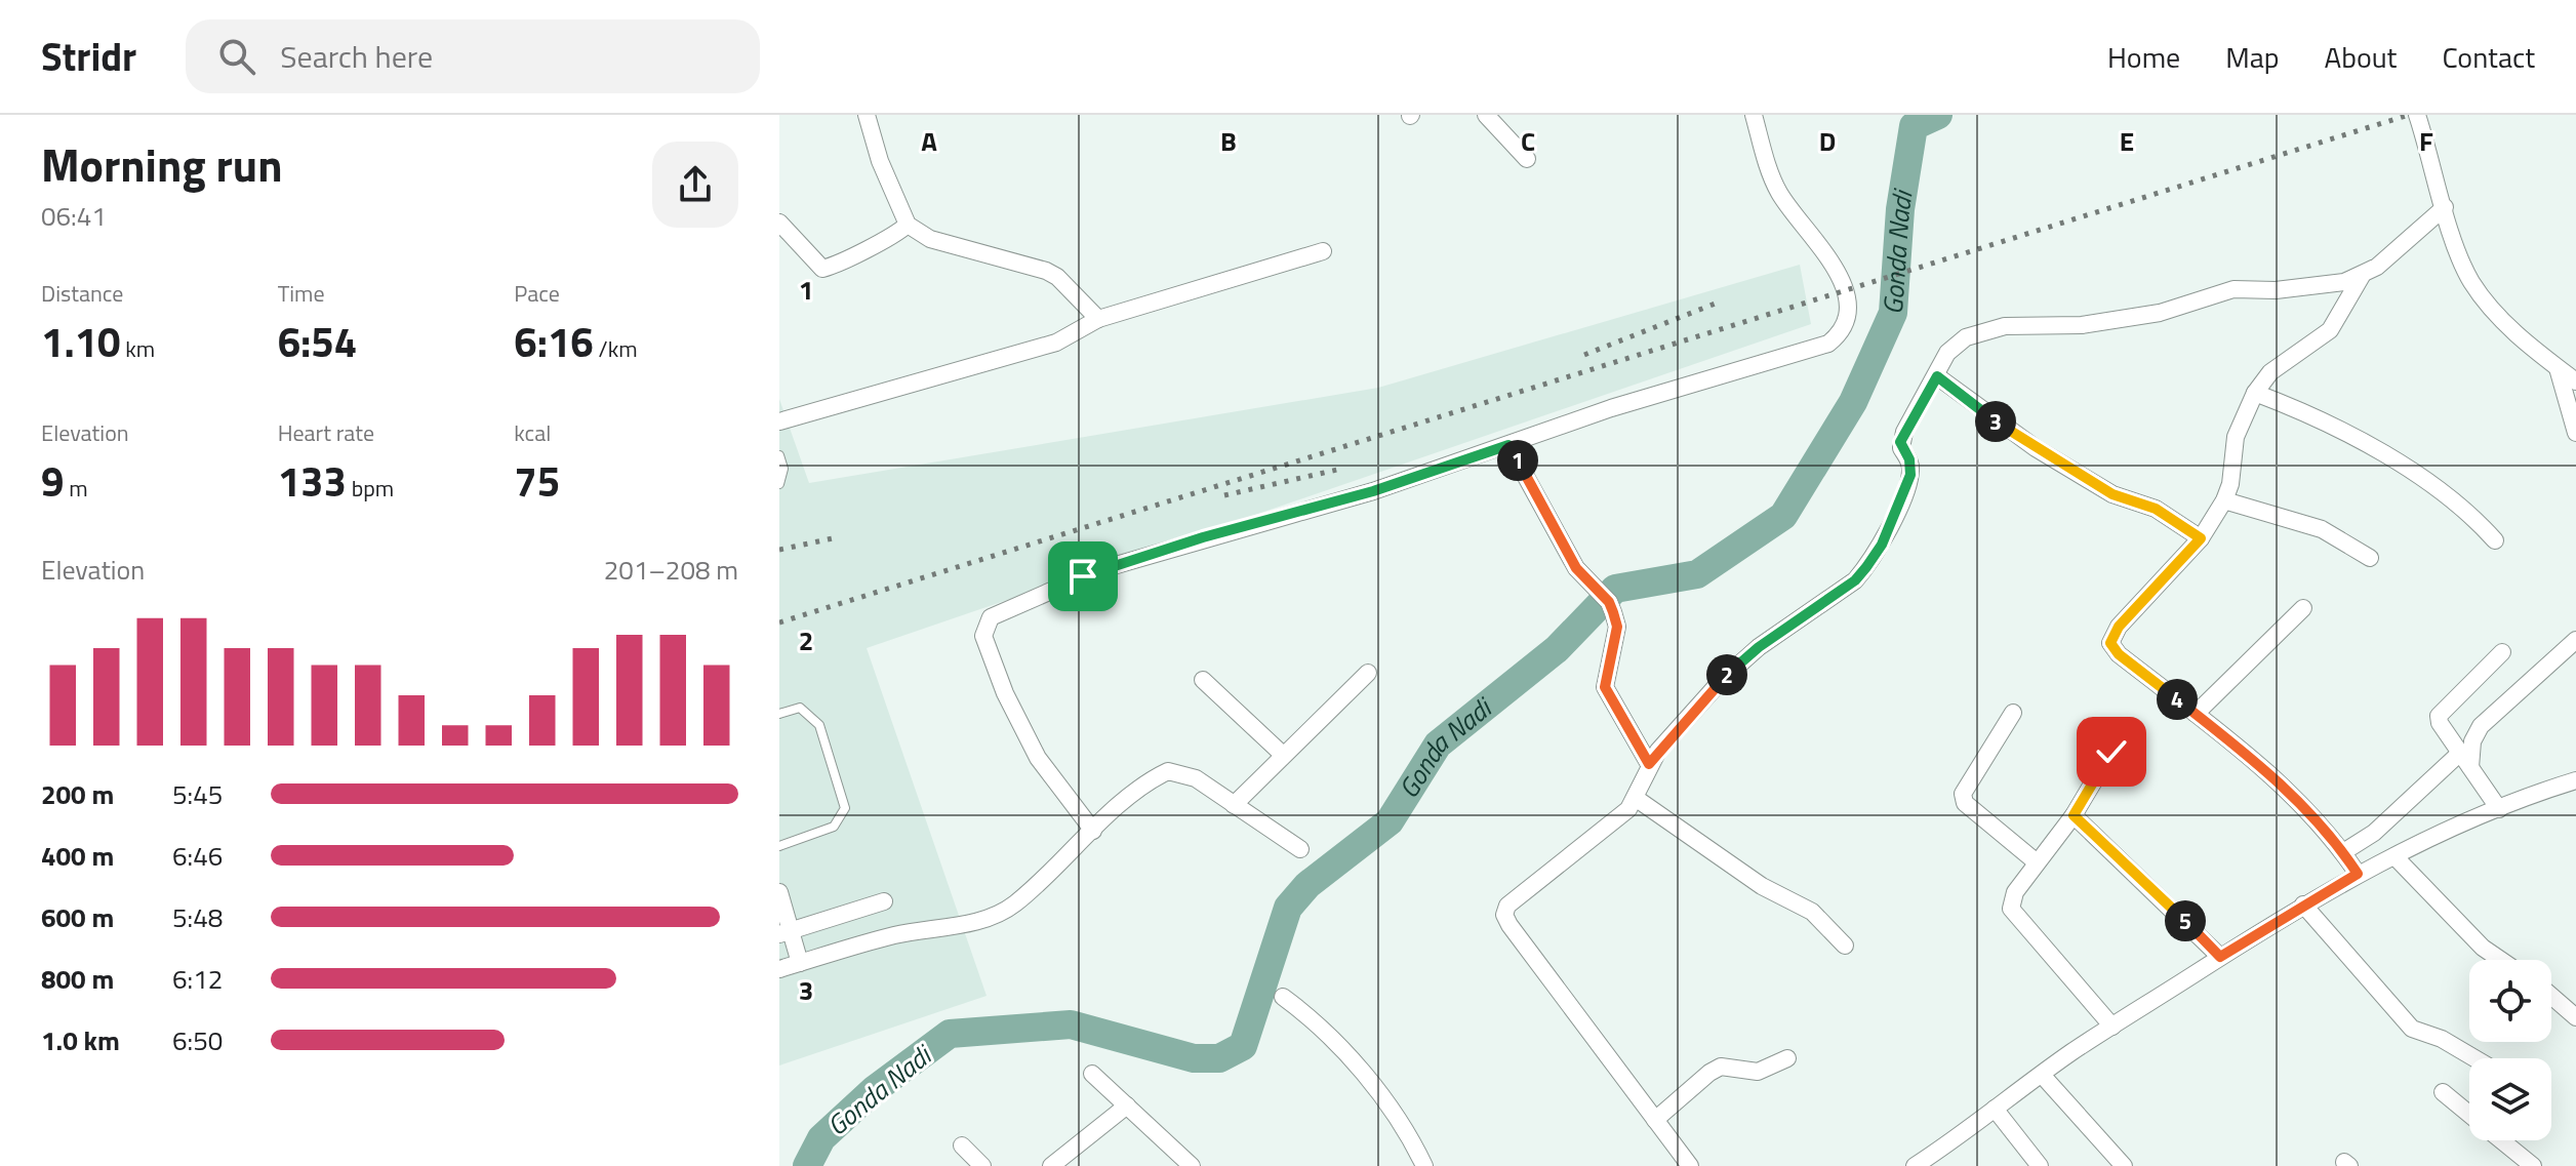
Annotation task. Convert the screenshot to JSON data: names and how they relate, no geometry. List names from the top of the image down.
{
  "water": ["Gonda Nadi"],
  "page": {
    "header": "Stridr",
    "search": "Search here",
    "nav": [
      "Home",
      "Map",
      "About",
      "Contact"
    ],
    "heading": ["Morning run", "06:41"],
    "stats": [
      ["Distance", "1.10 km"],
      ["Time", "6:54"],
      ["Pace", "6:16 /km"],
      ["Elevation", "9 m"],
      ["Heart rate", "133 bpm"],
      ["kcal", "75"]
    ],
    "pins": [
      "3",
      "1",
      "2",
      "4",
      "5"
    ],
    "chart": ["Elevation", "201–208 m"],
    "list": [
      {
        "name": "200 m",
        "note": "5:45"
      },
      {
        "name": "400 m",
        "note": "6:46"
      },
      {
        "name": "600 m",
        "note": "5:48"
      },
      {
        "name": "800 m",
        "note": "6:12"
      },
      {
        "name": "1.0 km",
        "note": "6:50"
      }
    ]
  },
  "grid": {
    "columns": [
      "A",
      "B",
      "C",
      "D",
      "E",
      "F"
    ],
    "rows": ["1", "2", "3"]
  }
}
